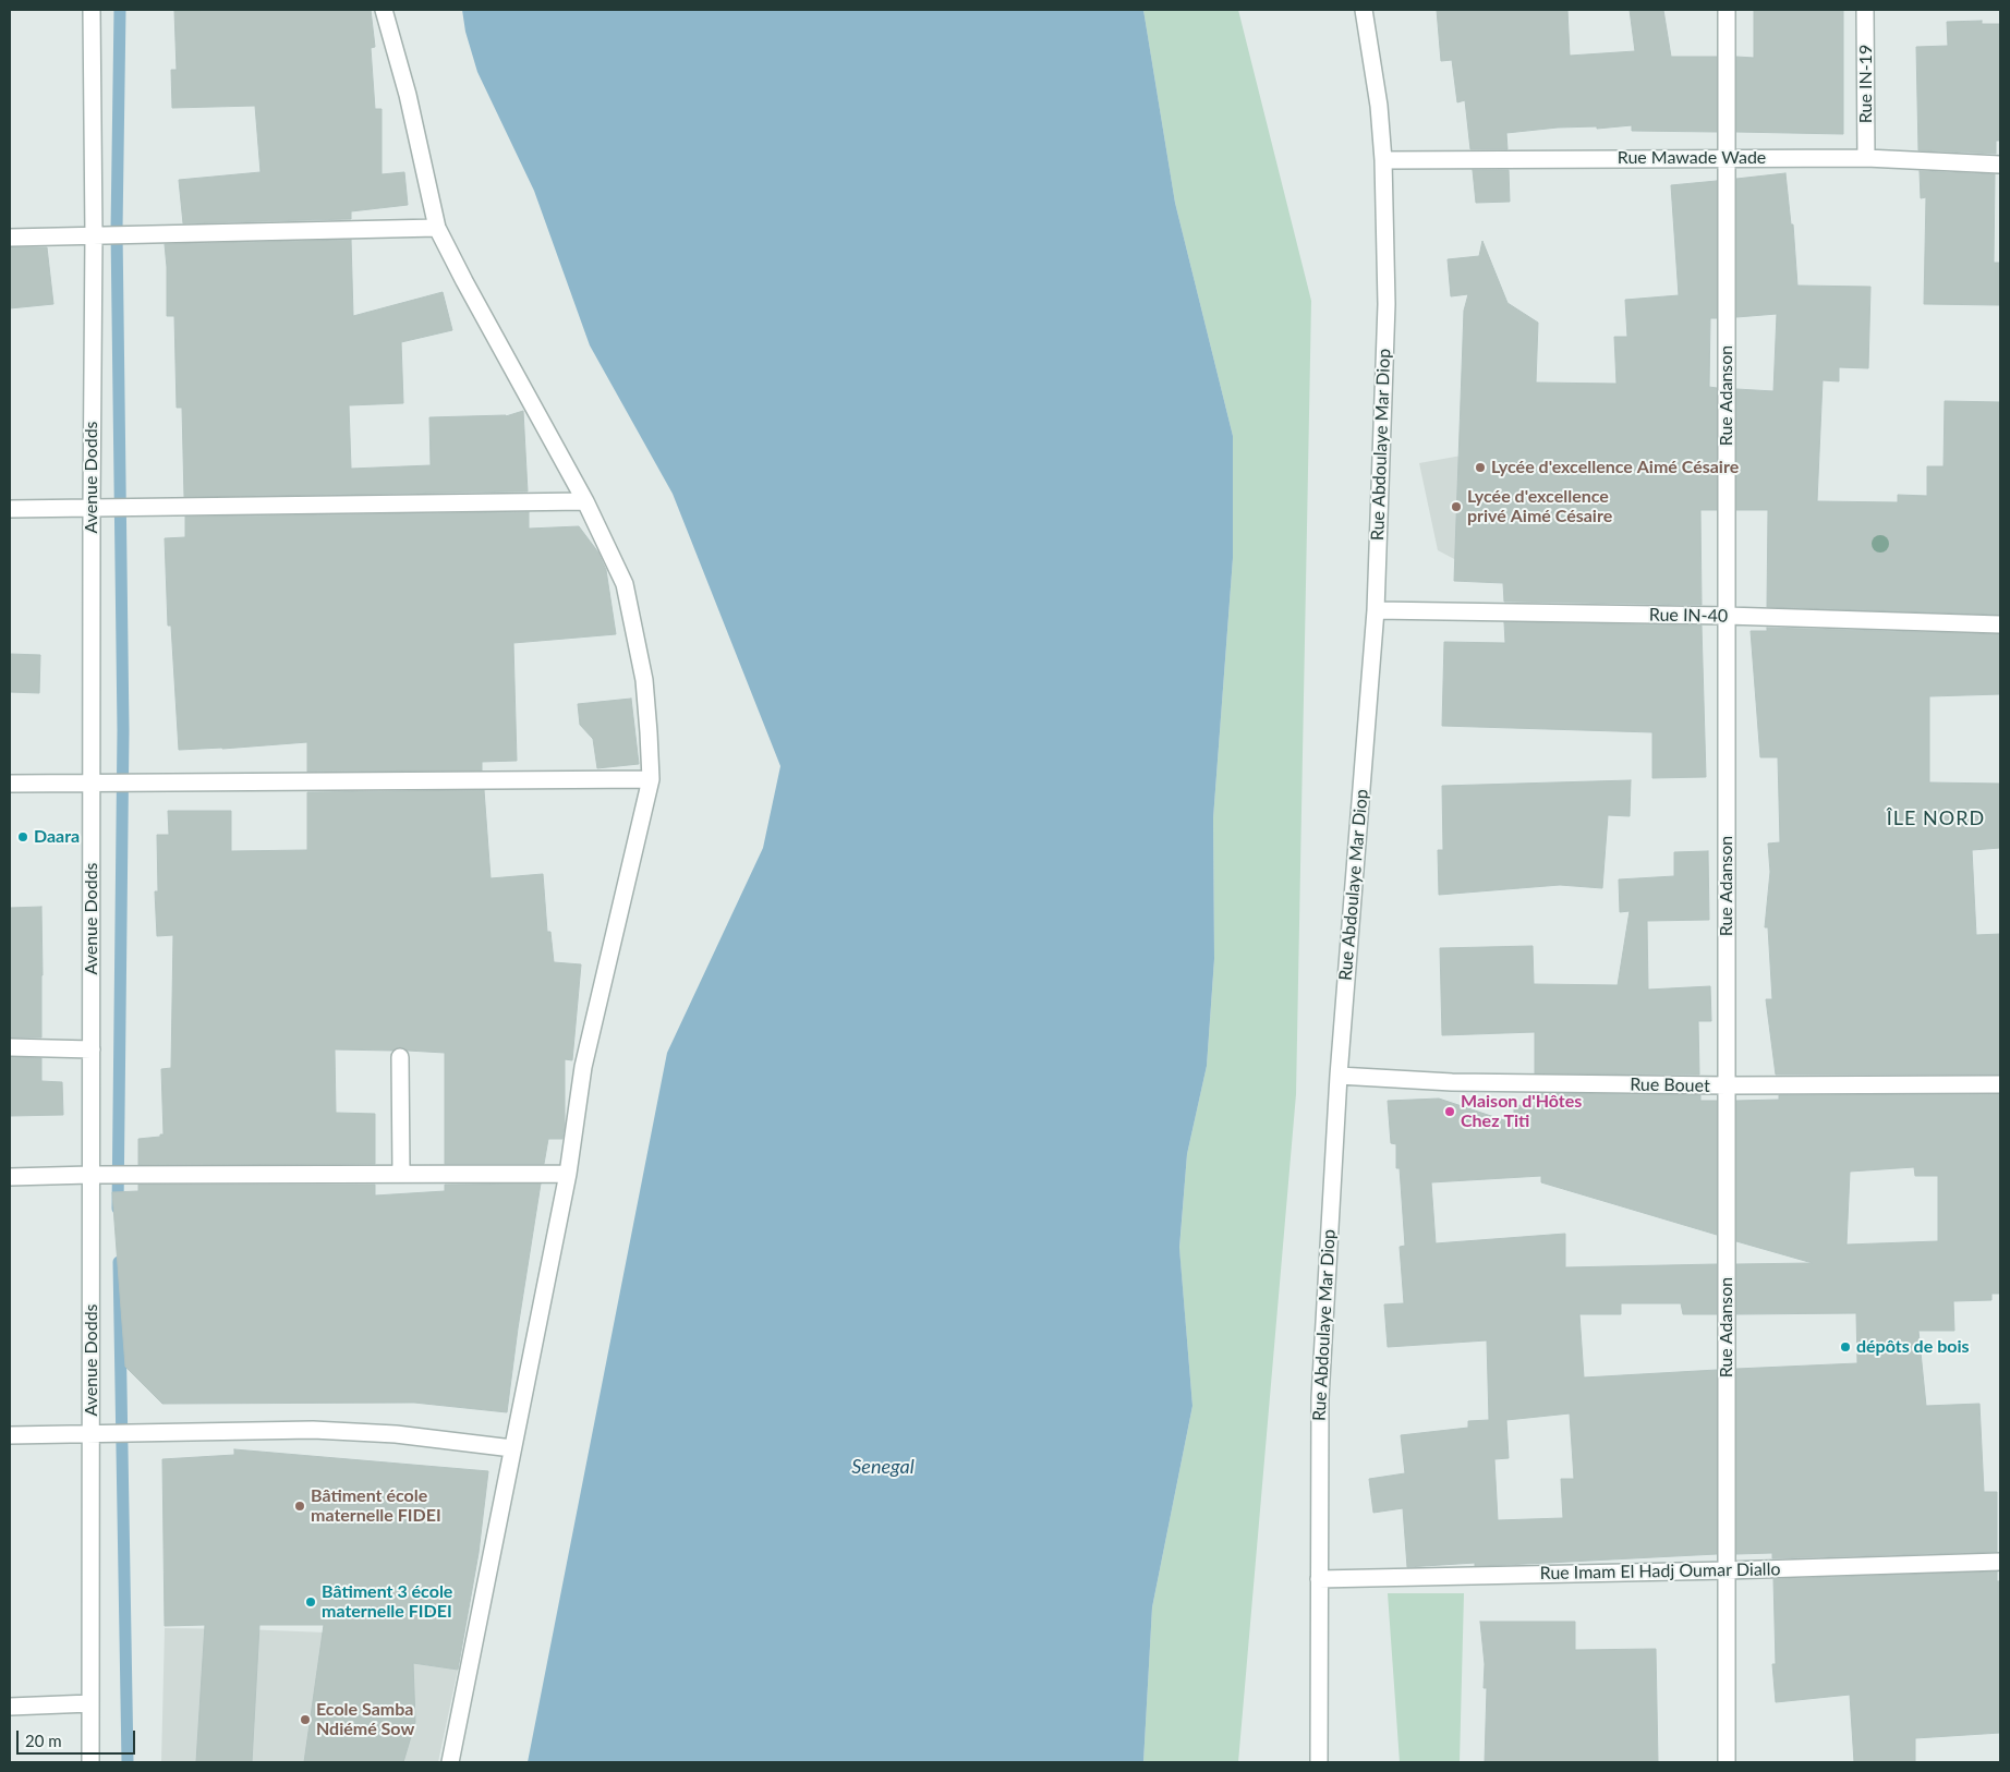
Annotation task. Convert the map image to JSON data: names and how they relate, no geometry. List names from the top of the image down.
{
  "streets": {
    "street": [
      "Rue IN-19",
      "Rue Mawade Wade",
      "Rue Adanson",
      "Rue Abdoulaye Mar Diop",
      "Avenue Dodds",
      "Rue IN-40",
      "Rue Bouet",
      "Rue Imam El Hadj Oumar Diallo"
    ]
  },
  "crossings": [
    ["Rue IN-19", "Rue Mawade Wade"],
    ["Rue Mawade Wade", "Rue Adanson"],
    ["Rue Mawade Wade", "Rue Abdoulaye Mar Diop"],
    ["Rue Adanson", "Rue IN-40"],
    ["Rue Adanson", "Rue Bouet"],
    ["Rue Adanson", "Rue Imam El Hadj Oumar Diallo"],
    ["Rue Abdoulaye Mar Diop", "Rue IN-40"],
    ["Rue Abdoulaye Mar Diop", "Rue Bouet"],
    ["Rue Abdoulaye Mar Diop", "Rue Imam El Hadj Oumar Diallo"]
  ],
  "districts": ["ÎLE NORD"],
  "water": ["Senegal"],
  "places": [
    "Lycée d'excellence Aimé Césaire",
    "Lycée d'excellence privé Aimé Césaire",
    "Daara",
    "Maison d'Hôtes Chez Titi",
    "dépôts de bois",
    "Bâtiment école maternelle FIDEI",
    "Bâtiment 3 école maternelle FIDEI",
    "Ecole Samba Ndiémé Sow"
  ],
  "scale_bar": "20 m"
}
